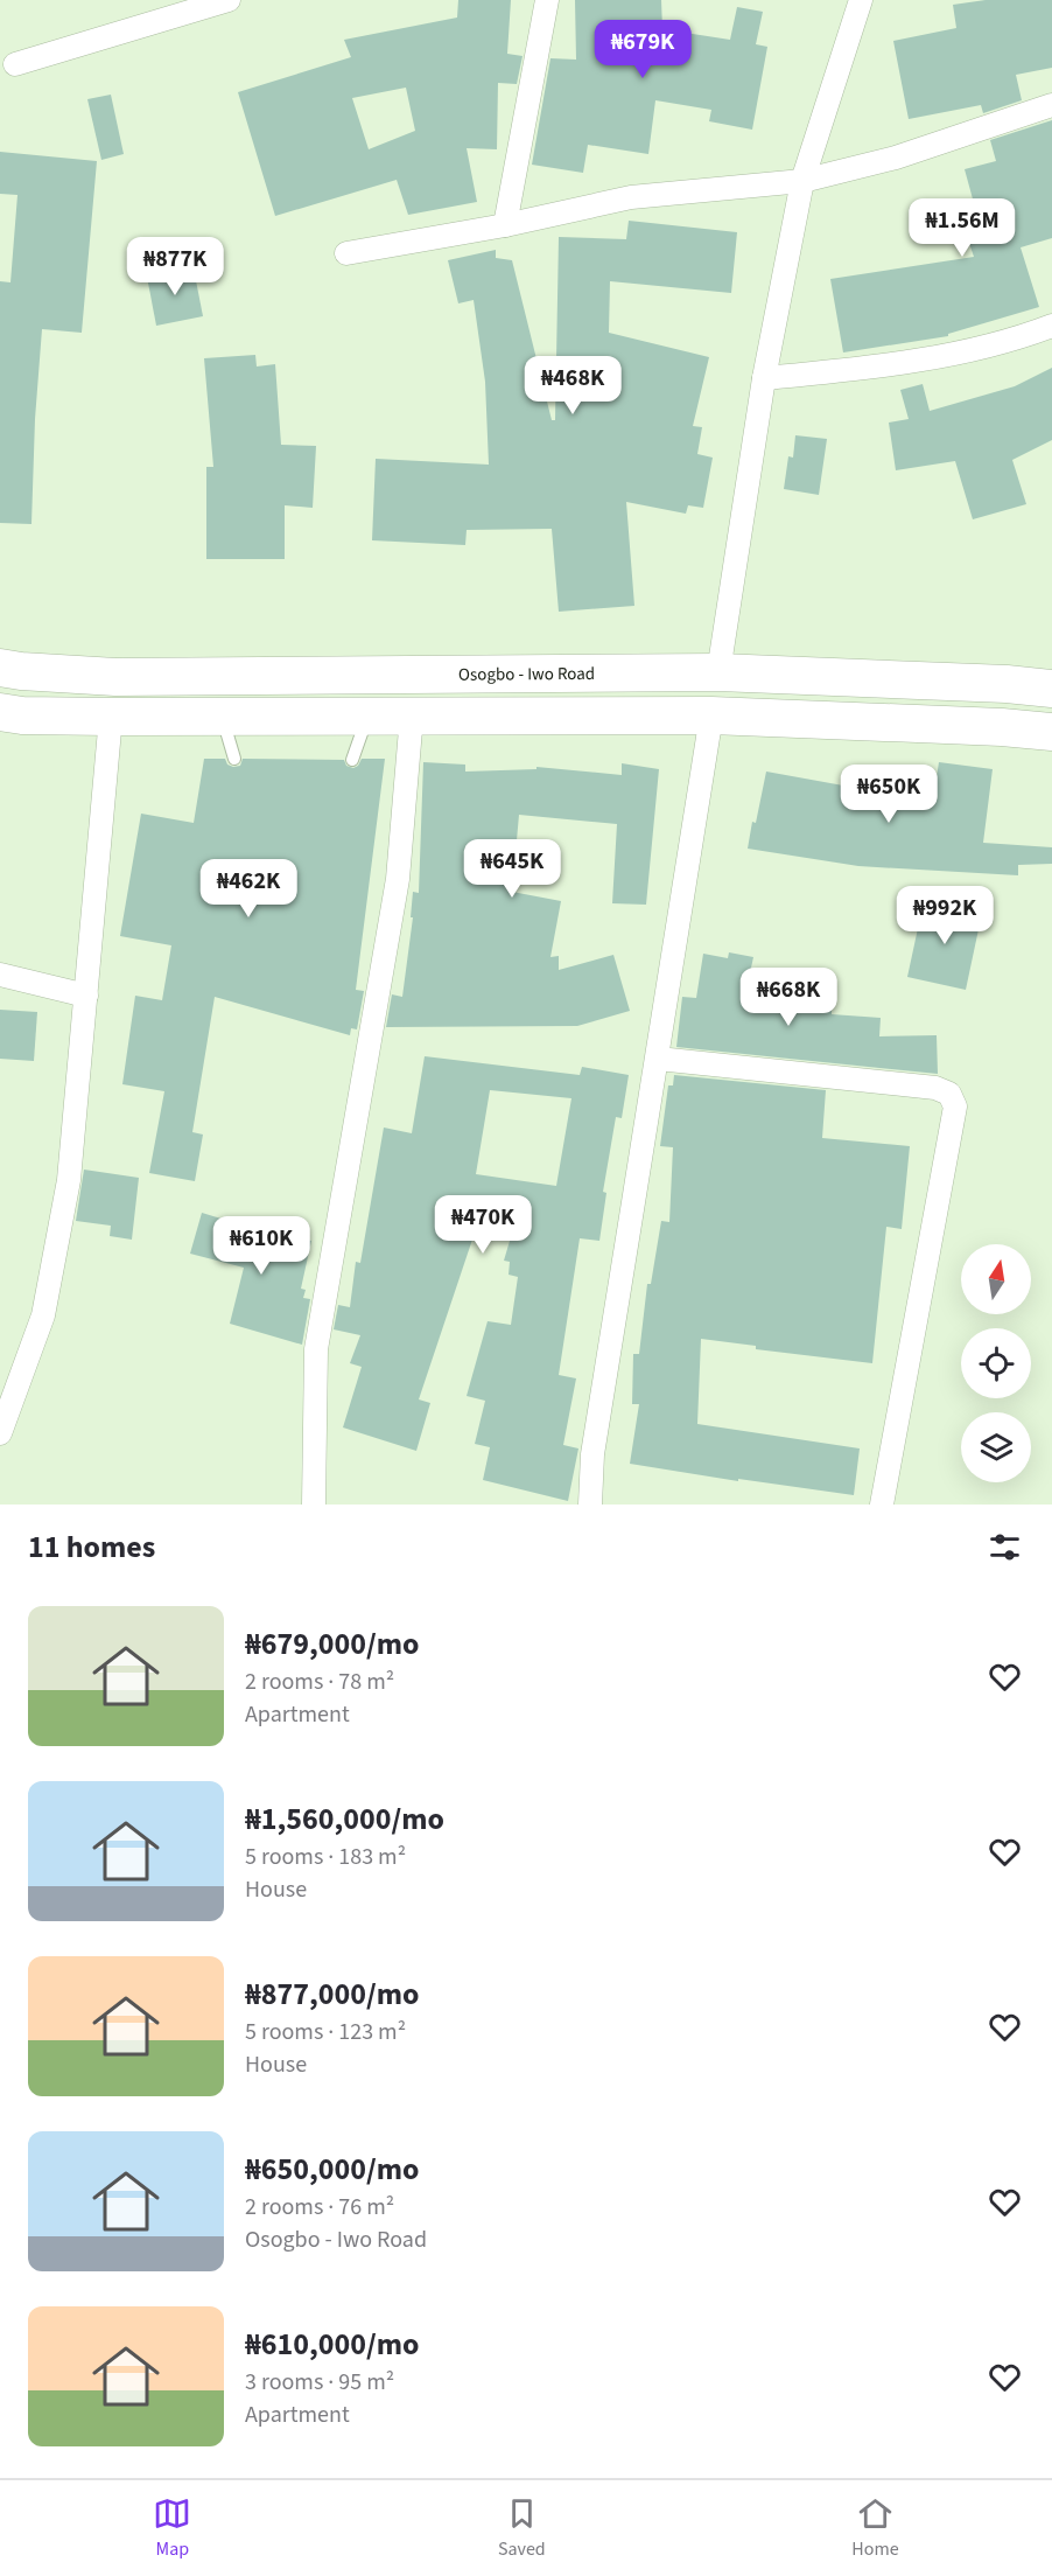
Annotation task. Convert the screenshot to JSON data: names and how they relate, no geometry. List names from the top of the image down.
{
  "streets": {
    "main road": ["Osogbo - Iwo Road"]
  },
  "north": "top",
  "page": {
    "price": [
      "₦679K",
      "₦1.56M",
      "₦877K",
      "₦468K",
      "₦650K",
      "₦645K",
      "₦462K",
      "₦992K",
      "₦668K",
      "₦470K",
      "₦610K"
    ],
    "heading": "11 homes",
    "list": [
      {
        "name": "₦679,000/mo",
        "note": "2 rooms · 78 m² · Apartment"
      },
      {
        "name": "₦1,560,000/mo",
        "note": "5 rooms · 183 m² · House"
      },
      {
        "name": "₦877,000/mo",
        "note": "5 rooms · 123 m² · House"
      },
      {
        "name": "₦650,000/mo",
        "note": "2 rooms · 76 m² · Osogbo - Iwo Road"
      },
      {
        "name": "₦610,000/mo",
        "note": "3 rooms · 95 m² · Apartment"
      }
    ],
    "tabs": ["Map", "Saved", "Home"]
  }
}
